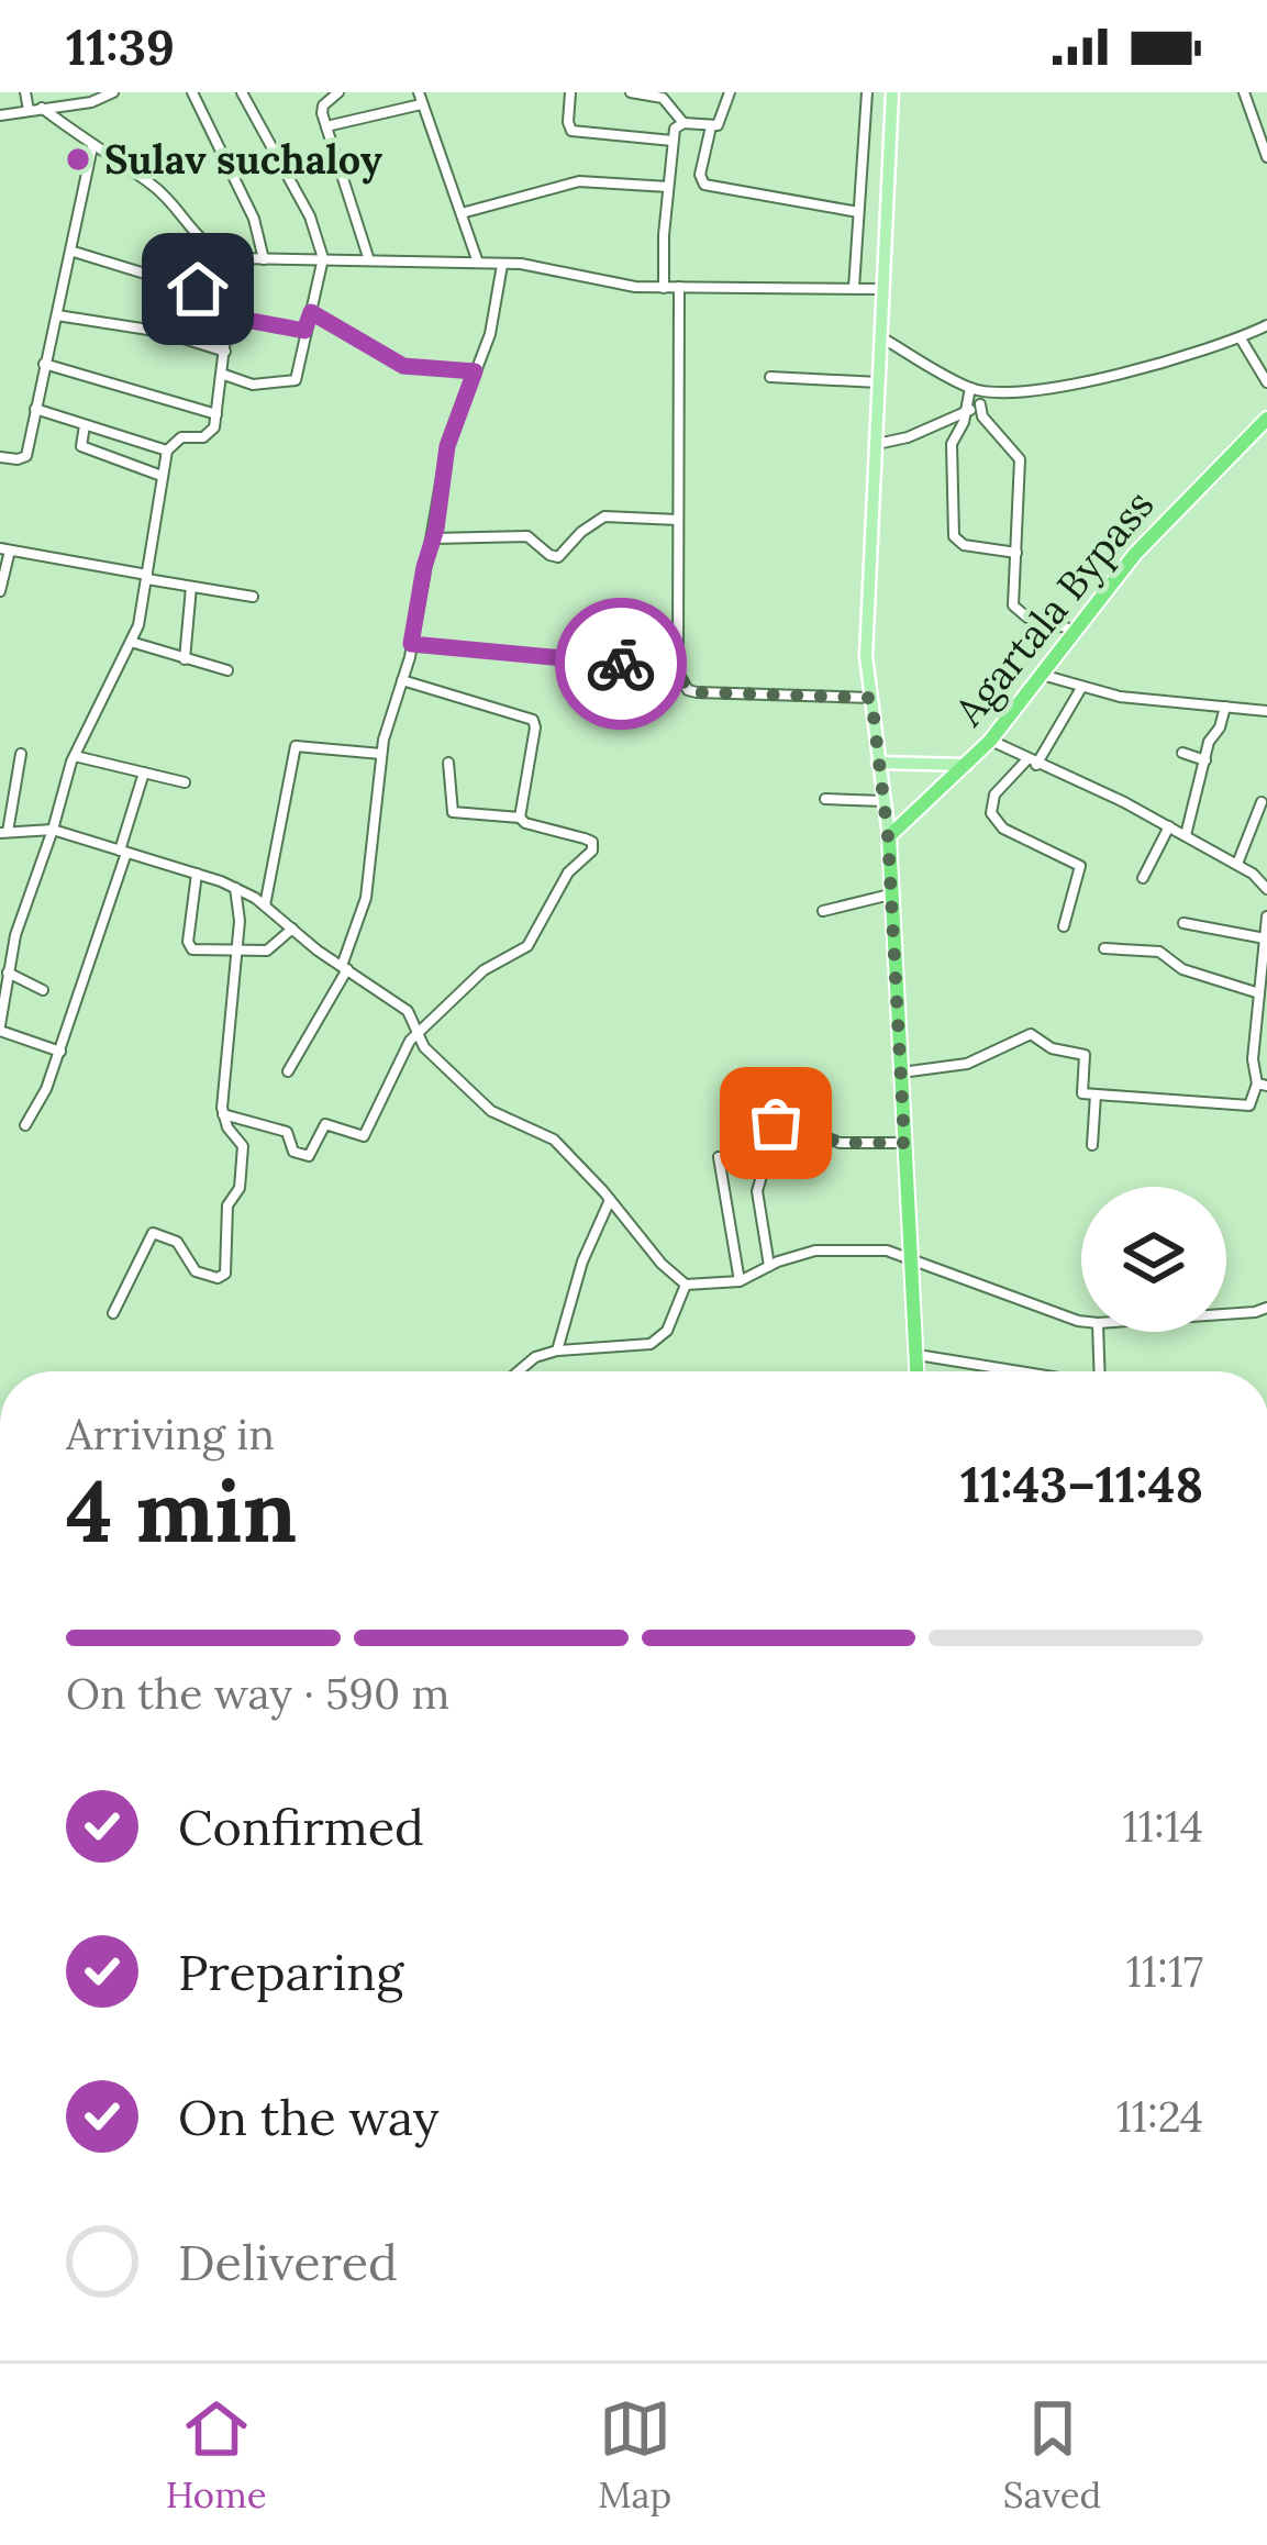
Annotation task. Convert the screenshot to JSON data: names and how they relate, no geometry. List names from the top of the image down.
{
  "streets": {
    "highway": ["Agartala Bypass"]
  },
  "places": ["Sulav suchaloy"],
  "page": {
    "status": "11:39",
    "heading": ["4 min", "Arriving in", "11:43–11:48"],
    "bar": "On the way · 590 m",
    "list": [
      ["Confirmed", "11:14"],
      ["Preparing", "11:17"],
      ["On the way", "11:24"],
      "Delivered"
    ],
    "tabs": ["Home", "Map", "Saved"]
  }
}
